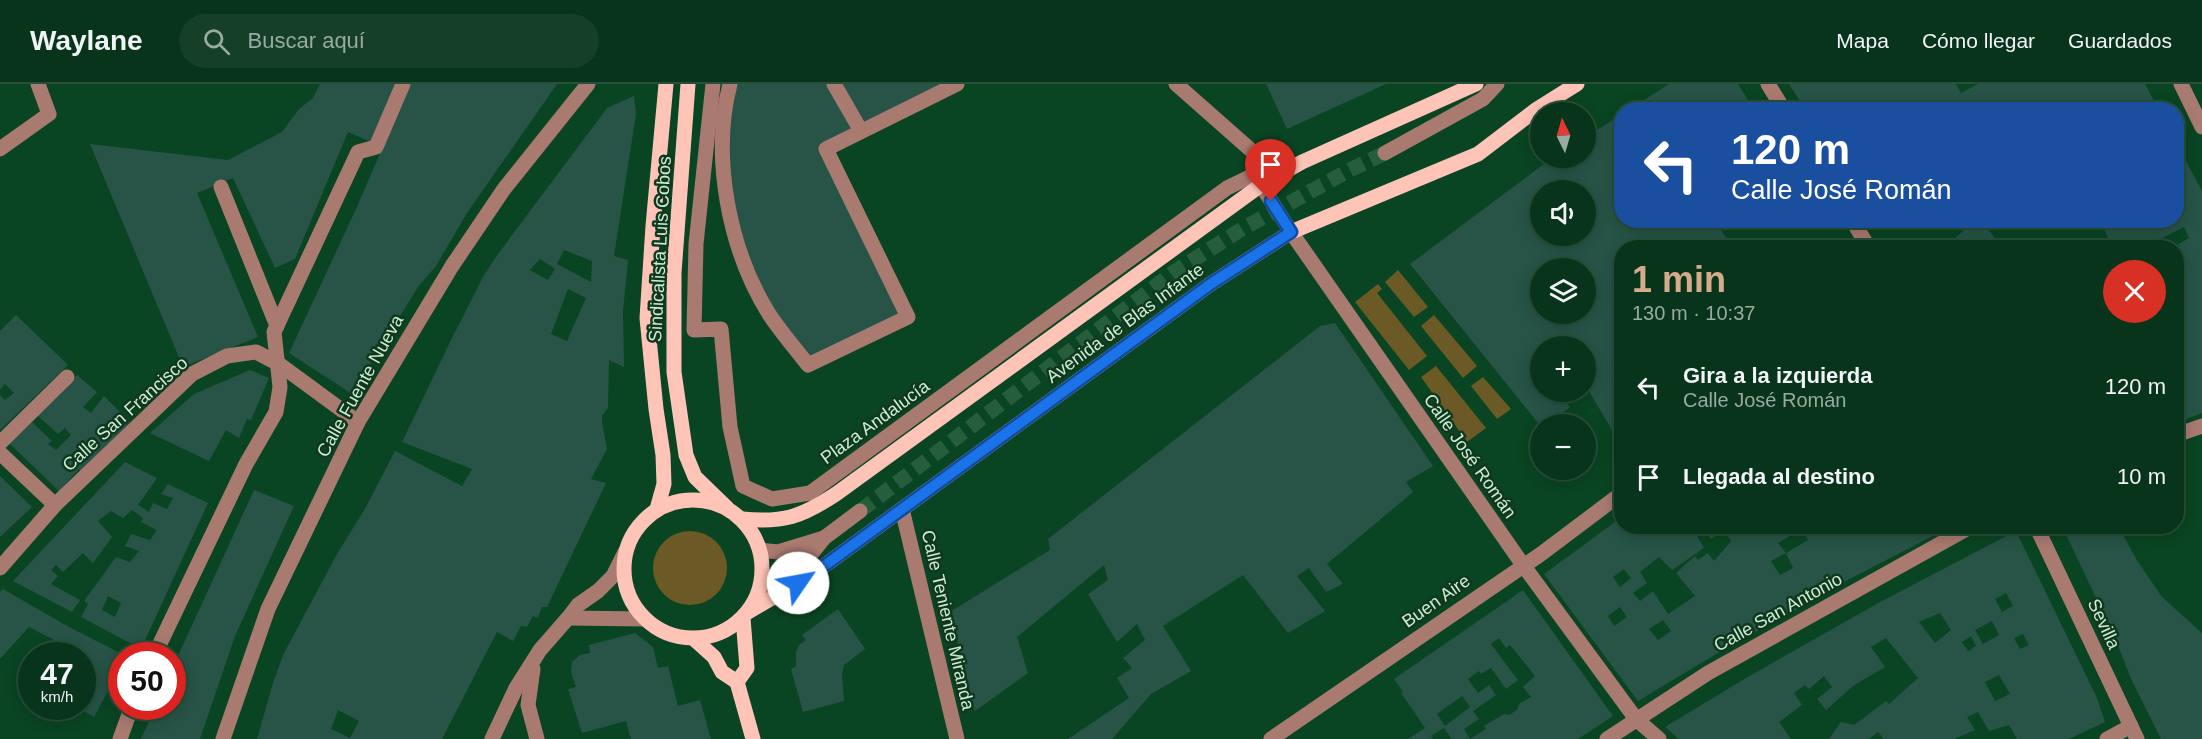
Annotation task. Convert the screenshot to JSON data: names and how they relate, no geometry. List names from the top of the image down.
{
  "streets": {
    "main road": ["Sindicalista Luis Cobos", "Avenida de Blas Infante"],
    "street": [
      "Calle Fuente Nueva",
      "Calle San Francisco",
      "Plaza Andalucía",
      "Calle José Román",
      "Buen Aire",
      "Calle San Antonio",
      "Calle Teniente Miranda",
      "Sevilla"
    ]
  },
  "crossings": [
    ["Sindicalista Luis Cobos", "Avenida de Blas Infante"],
    ["Avenida de Blas Infante", "Calle José Román"],
    ["Avenida de Blas Infante", "Calle Teniente Miranda"],
    ["Calle Fuente Nueva", "Calle San Francisco"],
    ["Calle José Román", "Buen Aire"],
    ["Calle José Román", "Calle San Antonio"]
  ],
  "north": "top",
  "page": {
    "header": "Waylane",
    "search": "Buscar aquí",
    "nav": ["Mapa", "Cómo llegar", "Guardados"],
    "map_buttons": ["+", "−"],
    "turn": ["120 m", "Calle José Román"],
    "heading": ["1 min", "130 m · 10:37"],
    "list": [
      {
        "name": "Gira a la izquierda",
        "note": "Calle José Román",
        "value": "120 m"
      },
      {
        "name": "Llegada al destino",
        "value": "10 m"
      }
    ],
    "speed": "47 km/h",
    "limit": "50"
  }
}
